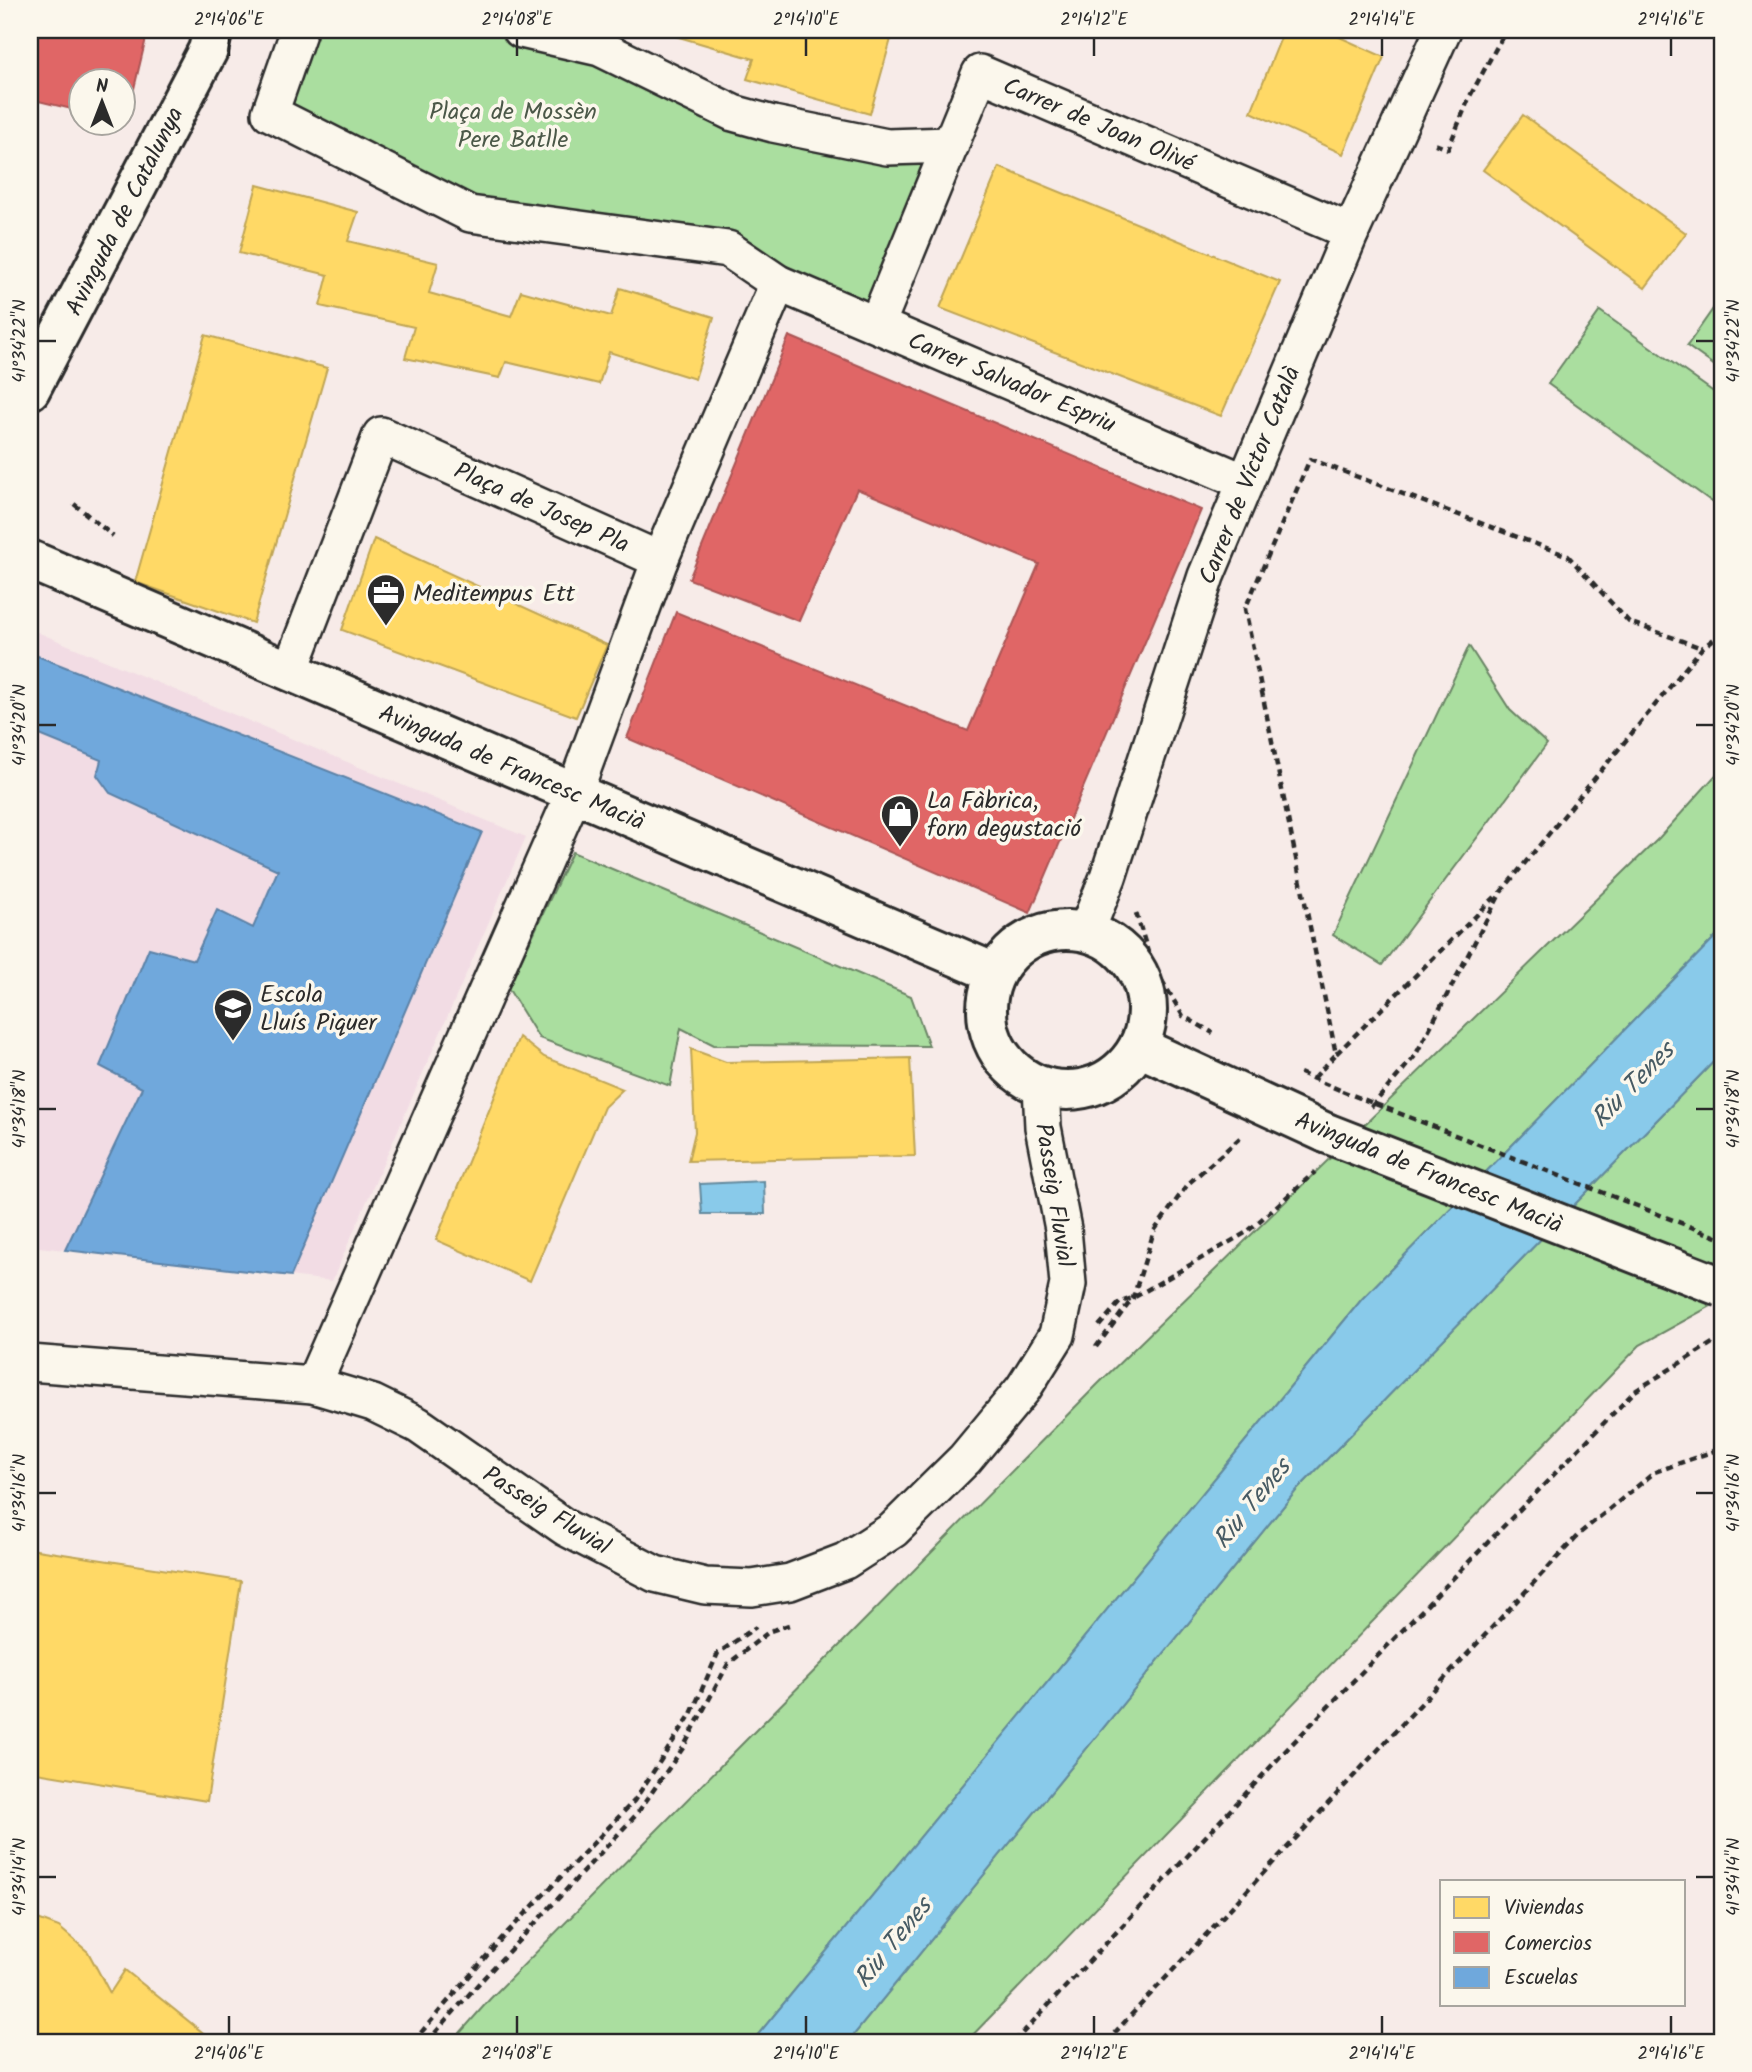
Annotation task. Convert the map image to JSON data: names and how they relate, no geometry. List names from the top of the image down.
{
  "streets": {
    "street": [
      "Carrer de Joan Olivé",
      "Avinguda de Catalunya",
      "Carrer Salvador Espriu",
      "Carrer de Víctor Català",
      "Plaça de Josep Pla",
      "Avinguda de Francesc Macià",
      "Passeig Fluvial"
    ]
  },
  "crossings": [
    ["Carrer de Joan Olivé", "Carrer Salvador Espriu"],
    ["Carrer de Joan Olivé", "Carrer de Víctor Català"],
    ["Carrer Salvador Espriu", "Carrer de Víctor Català"],
    ["Carrer Salvador Espriu", "Plaça de Josep Pla"],
    ["Carrer de Víctor Català", "Avinguda de Francesc Macià"],
    ["Carrer de Víctor Català", "Passeig Fluvial"],
    ["Plaça de Josep Pla", "Avinguda de Francesc Macià"],
    ["Avinguda de Francesc Macià", "Passeig Fluvial"]
  ],
  "water": ["Riu Tenes"],
  "parks": ["Plaça de Mossèn Pere Batlle"],
  "places": {
    "office": ["Meditempus Ett"],
    "shop": ["La Fàbrica, forn degustació"],
    "school or university": ["Escola Lluís Piquer"]
  },
  "legend": ["Viviendas", "Comercios", "Escuelas"],
  "north": "top",
  "coordinates": [
    "2°14'06\"E",
    "2°14'08\"E",
    "2°14'10\"E",
    "2°14'12\"E",
    "2°14'14\"E",
    "2°14'16\"E",
    "41°34'22\"N",
    "41°34'20\"N",
    "41°34'18\"N",
    "41°34'16\"N",
    "41°34'14\"N"
  ]
}
